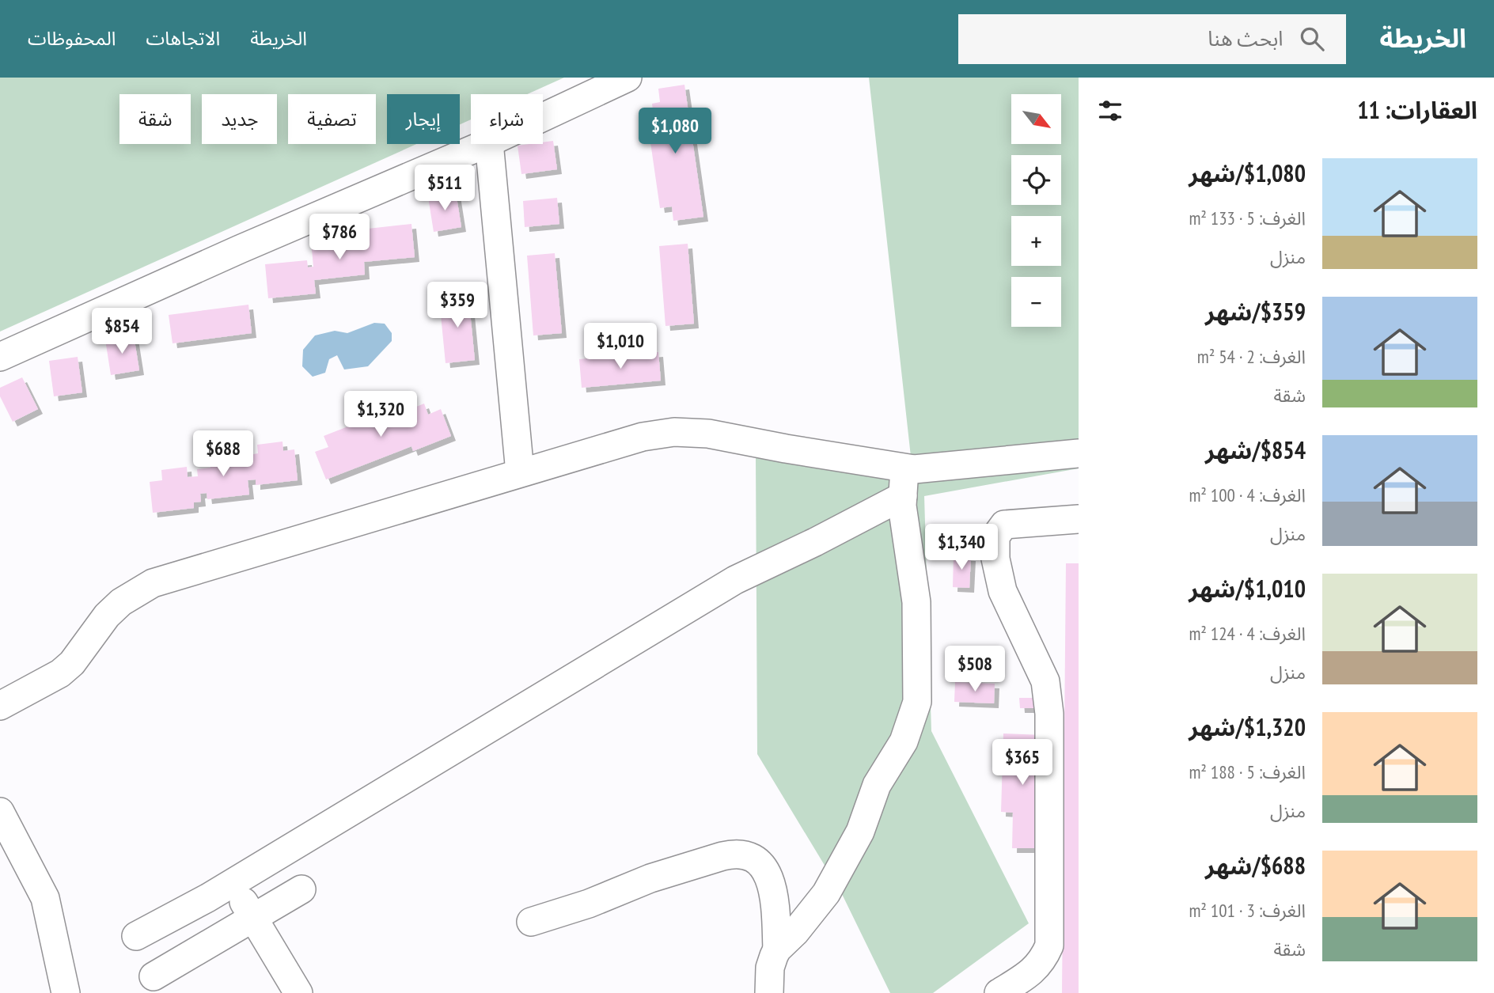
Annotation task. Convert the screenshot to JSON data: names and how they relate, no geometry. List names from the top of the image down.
{
  "north": "bottom right",
  "page": {
    "header": "الخريطة",
    "search": "ابحث هنا",
    "nav": ["الخريطة", "الاتجاهات", "المحفوظات"],
    "heading": "العقارات: 11",
    "map_buttons": ["+", "−"],
    "chip": [
      "شراء",
      "إيجار",
      "تصفية",
      "جديد",
      "شقة"
    ],
    "price": [
      "$1,080",
      "$511",
      "$786",
      "$359",
      "$854",
      "$1,010",
      "$1,320",
      "$688",
      "$1,340",
      "$508",
      "$365"
    ],
    "list": [
      {
        "name": "$1,080/شهر",
        "note": "الغرف: 5 · 133 m² · منزل"
      },
      {
        "name": "$359/شهر",
        "note": "الغرف: 2 · 54 m² · شقة"
      },
      {
        "name": "$854/شهر",
        "note": "الغرف: 4 · 100 m² · منزل"
      },
      {
        "name": "$1,010/شهر",
        "note": "الغرف: 4 · 124 m² · منزل"
      },
      {
        "name": "$1,320/شهر",
        "note": "الغرف: 5 · 188 m² · منزل"
      },
      {
        "name": "$688/شهر",
        "note": "الغرف: 3 · 101 m² · شقة"
      }
    ]
  }
}
